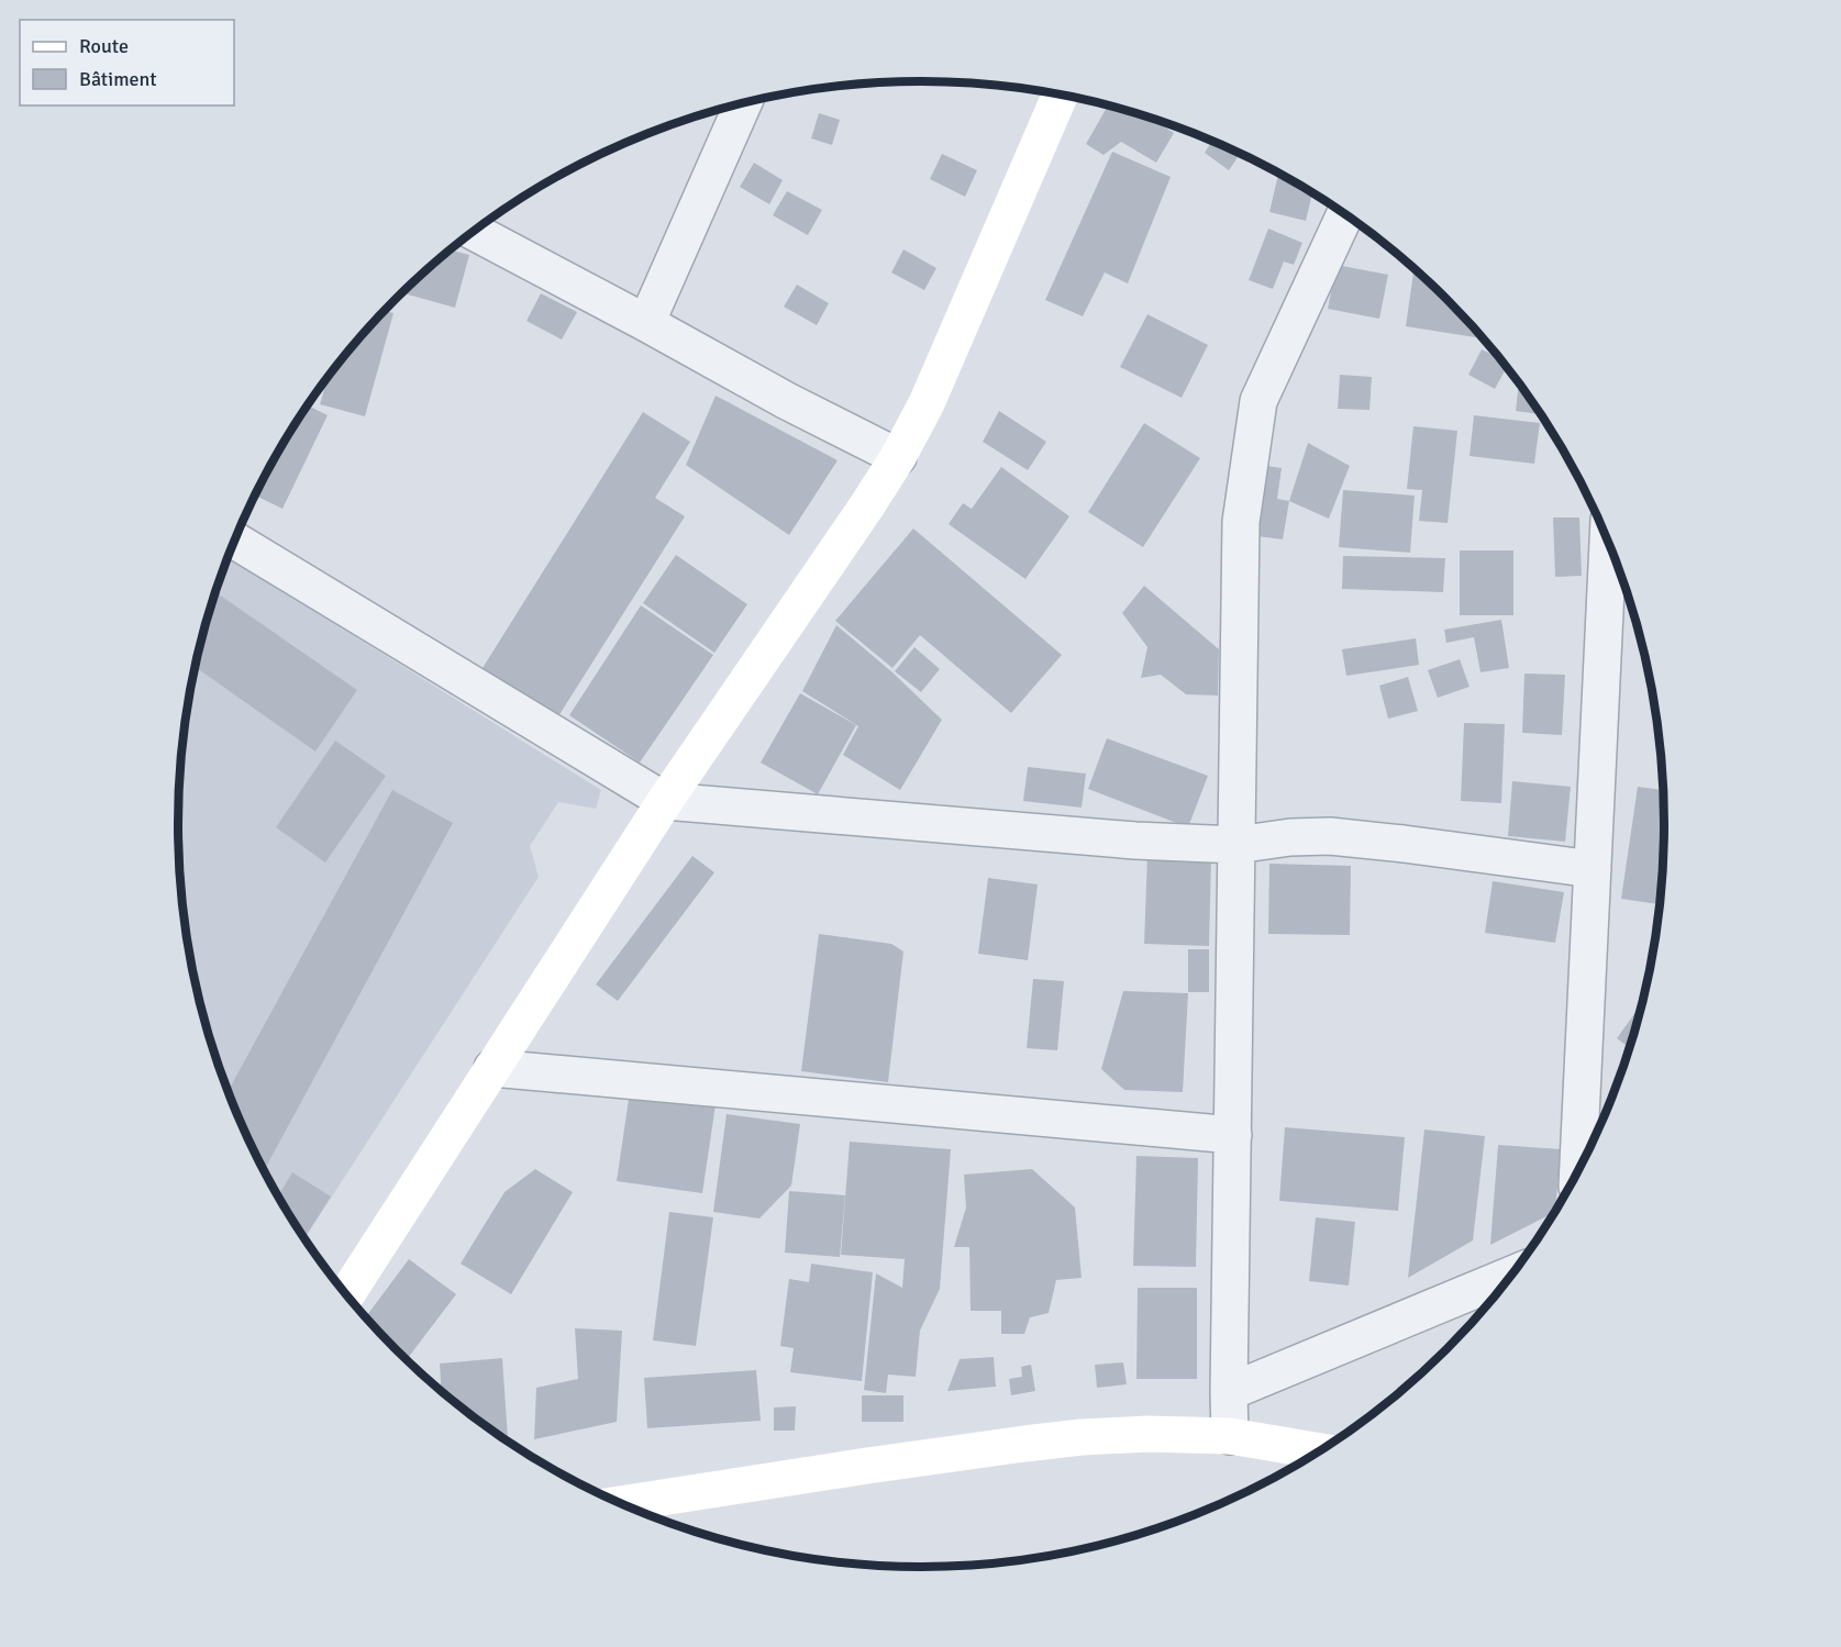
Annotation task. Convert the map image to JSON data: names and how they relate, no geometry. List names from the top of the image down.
{
  "legend": ["Route", "Bâtiment"]
}
